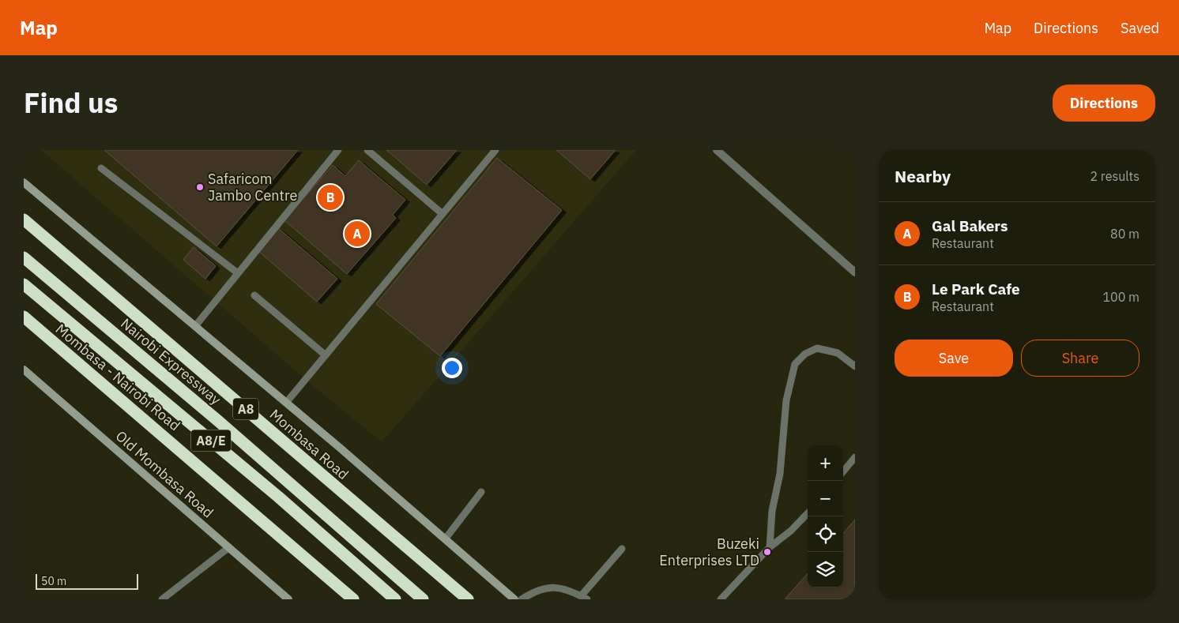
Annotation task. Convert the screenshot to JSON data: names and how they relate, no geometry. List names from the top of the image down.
{
  "streets": {
    "highway": [
      "Nairobi Expressway",
      "Mombasa - Nairobi Road",
      "A8",
      "A8/E",
      "Mombasa Road"
    ],
    "street": ["Old Mombasa Road"]
  },
  "places": ["Safaricom Jambo Centre", "Buzeki Enterprises LTD"],
  "scale_bar": "50 m",
  "page": {
    "header": "Map",
    "nav": ["Map", "Directions", "Saved"],
    "title": "Find us",
    "buttons": [
      "Directions",
      ["Save", "Share"]
    ],
    "heading": ["Nearby", "2 results"],
    "pins": ["B", "A"],
    "list": [
      {
        "mark": "A",
        "name": "Gal Bakers",
        "note": "Restaurant",
        "value": "80 m"
      },
      {
        "mark": "B",
        "name": "Le Park Cafe",
        "note": "Restaurant",
        "value": "100 m"
      }
    ],
    "map_buttons": ["+", "−"],
    "scale": "50 m"
  }
}
